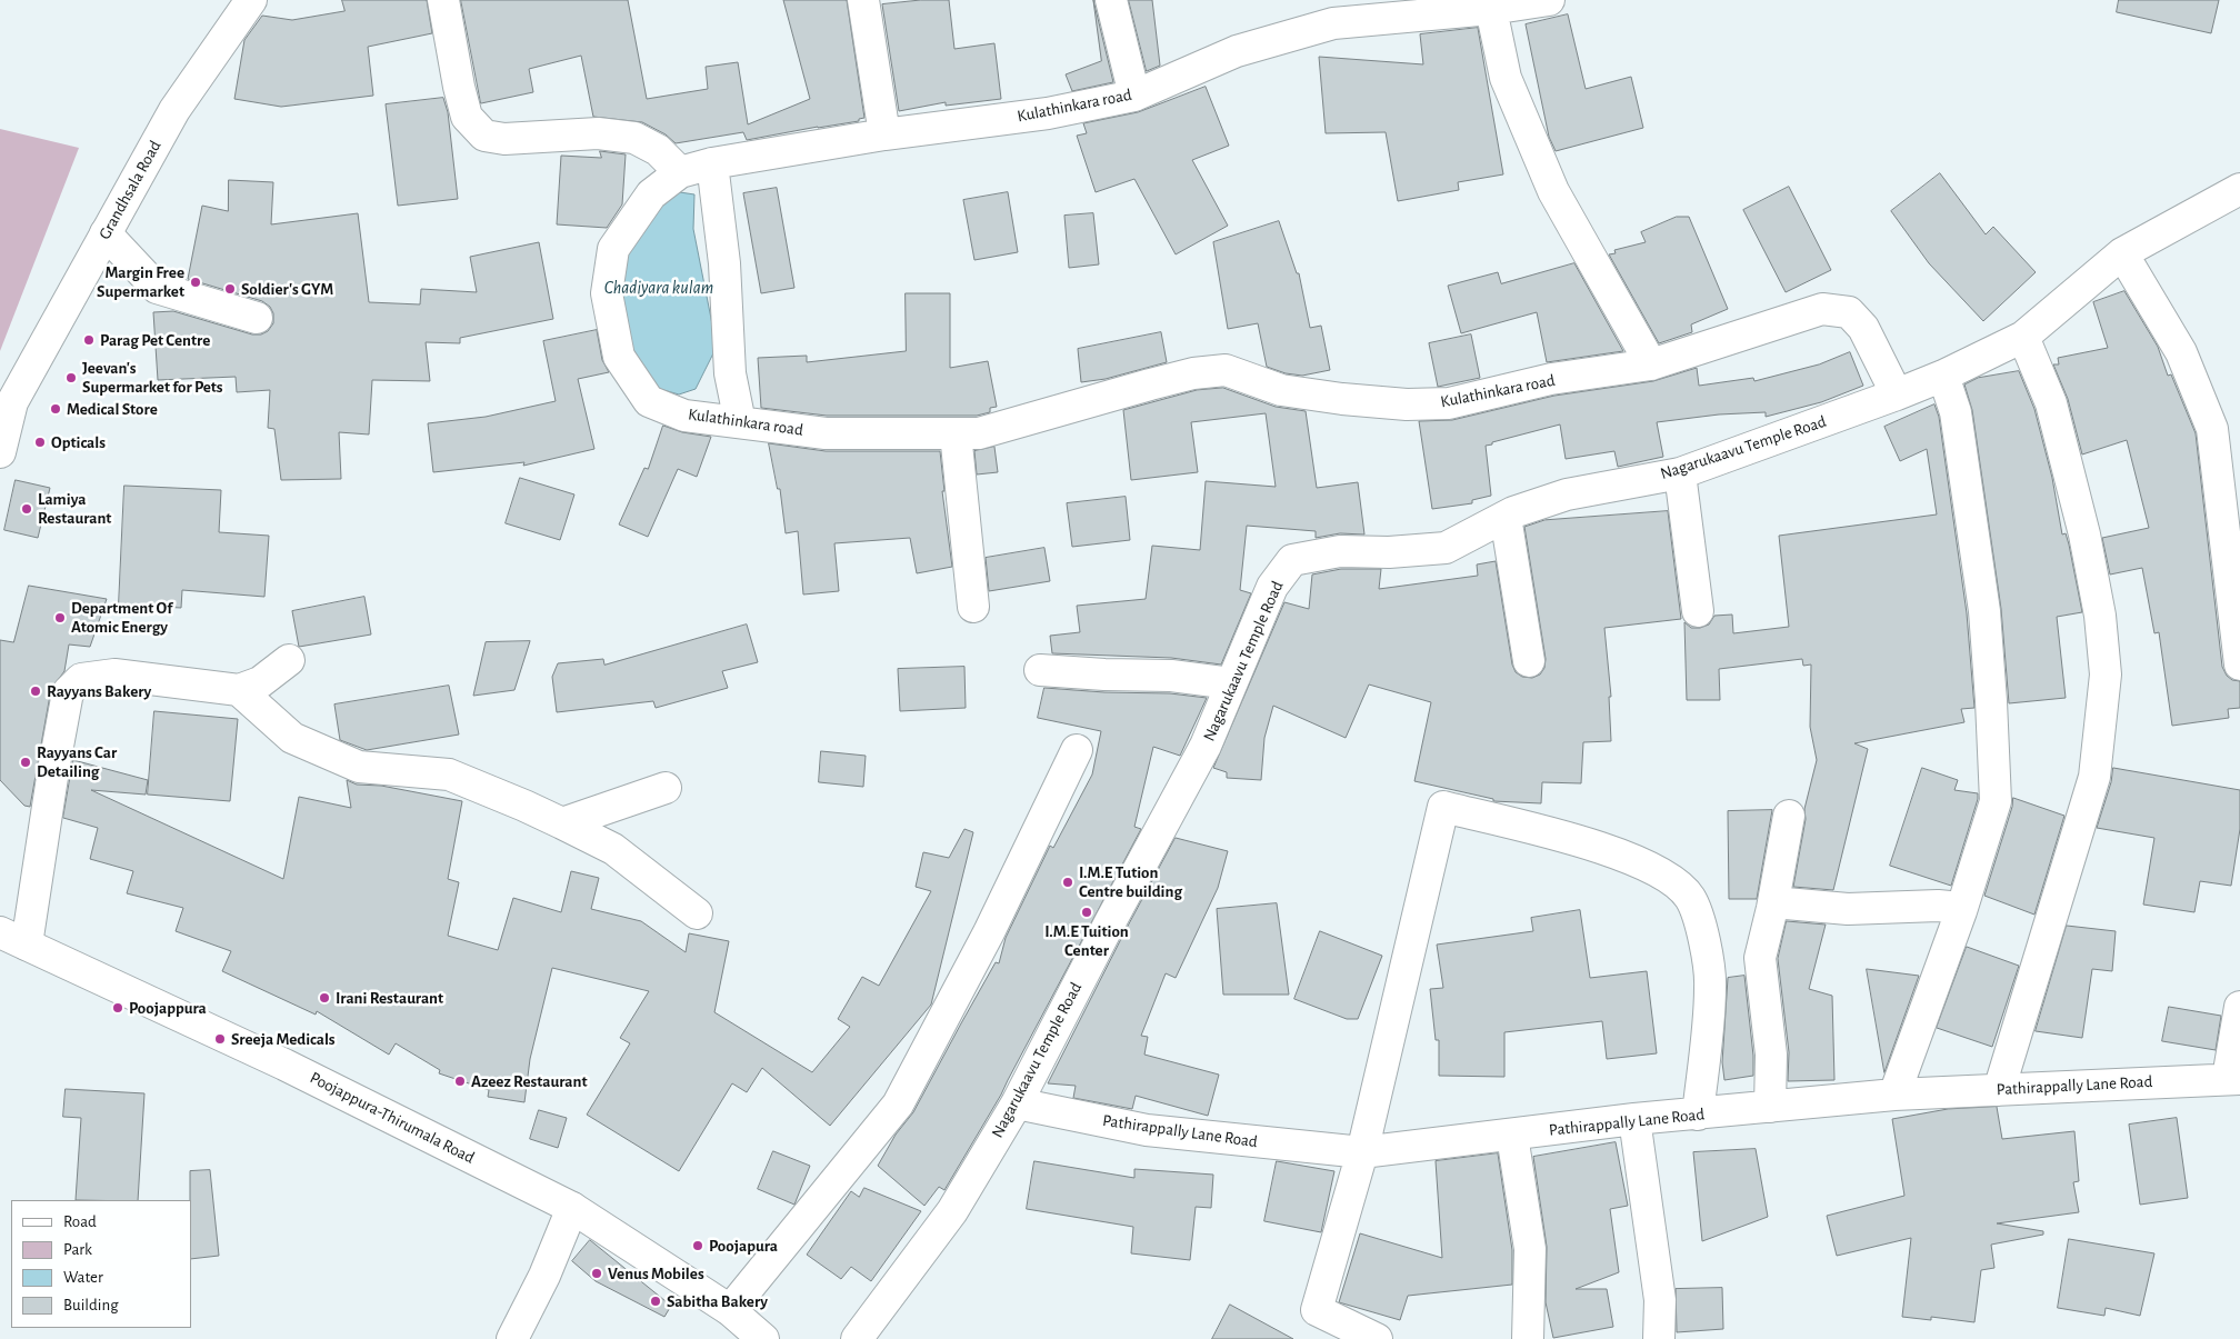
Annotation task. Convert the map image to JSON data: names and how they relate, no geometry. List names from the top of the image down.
{
  "streets": {
    "street": [
      "Kulathinkara road",
      "Grandhsala Road",
      "Nagarukaavu Temple Road",
      "Pathirappally Lane Road",
      "Poojappura-Thirumala Road"
    ]
  },
  "crossings": [
    ["Kulathinkara road", "Nagarukaavu Temple Road"],
    ["Nagarukaavu Temple Road", "Pathirappally Lane Road"]
  ],
  "water": ["Chadiyara kulam"],
  "places": [
    "Margin Free Supermarket",
    "Soldier's GYM",
    "Parag Pet Centre",
    "Jeevan's Supermarket for Pets",
    "Medical Store",
    "Opticals",
    "Lamiya Restaurant",
    "Department Of Atomic Energy",
    "Rayyans Bakery",
    "Rayyans Car Detailing",
    "I.M.E Tution Centre building",
    "I.M.E Tuition Center",
    "Irani Restaurant",
    "Poojappura",
    "Sreeja Medicals",
    "Azeez Restaurant",
    "Poojapura",
    "Venus Mobiles",
    "Sabitha Bakery"
  ],
  "legend": [
    "Road",
    "Park",
    "Water",
    "Building"
  ]
}
